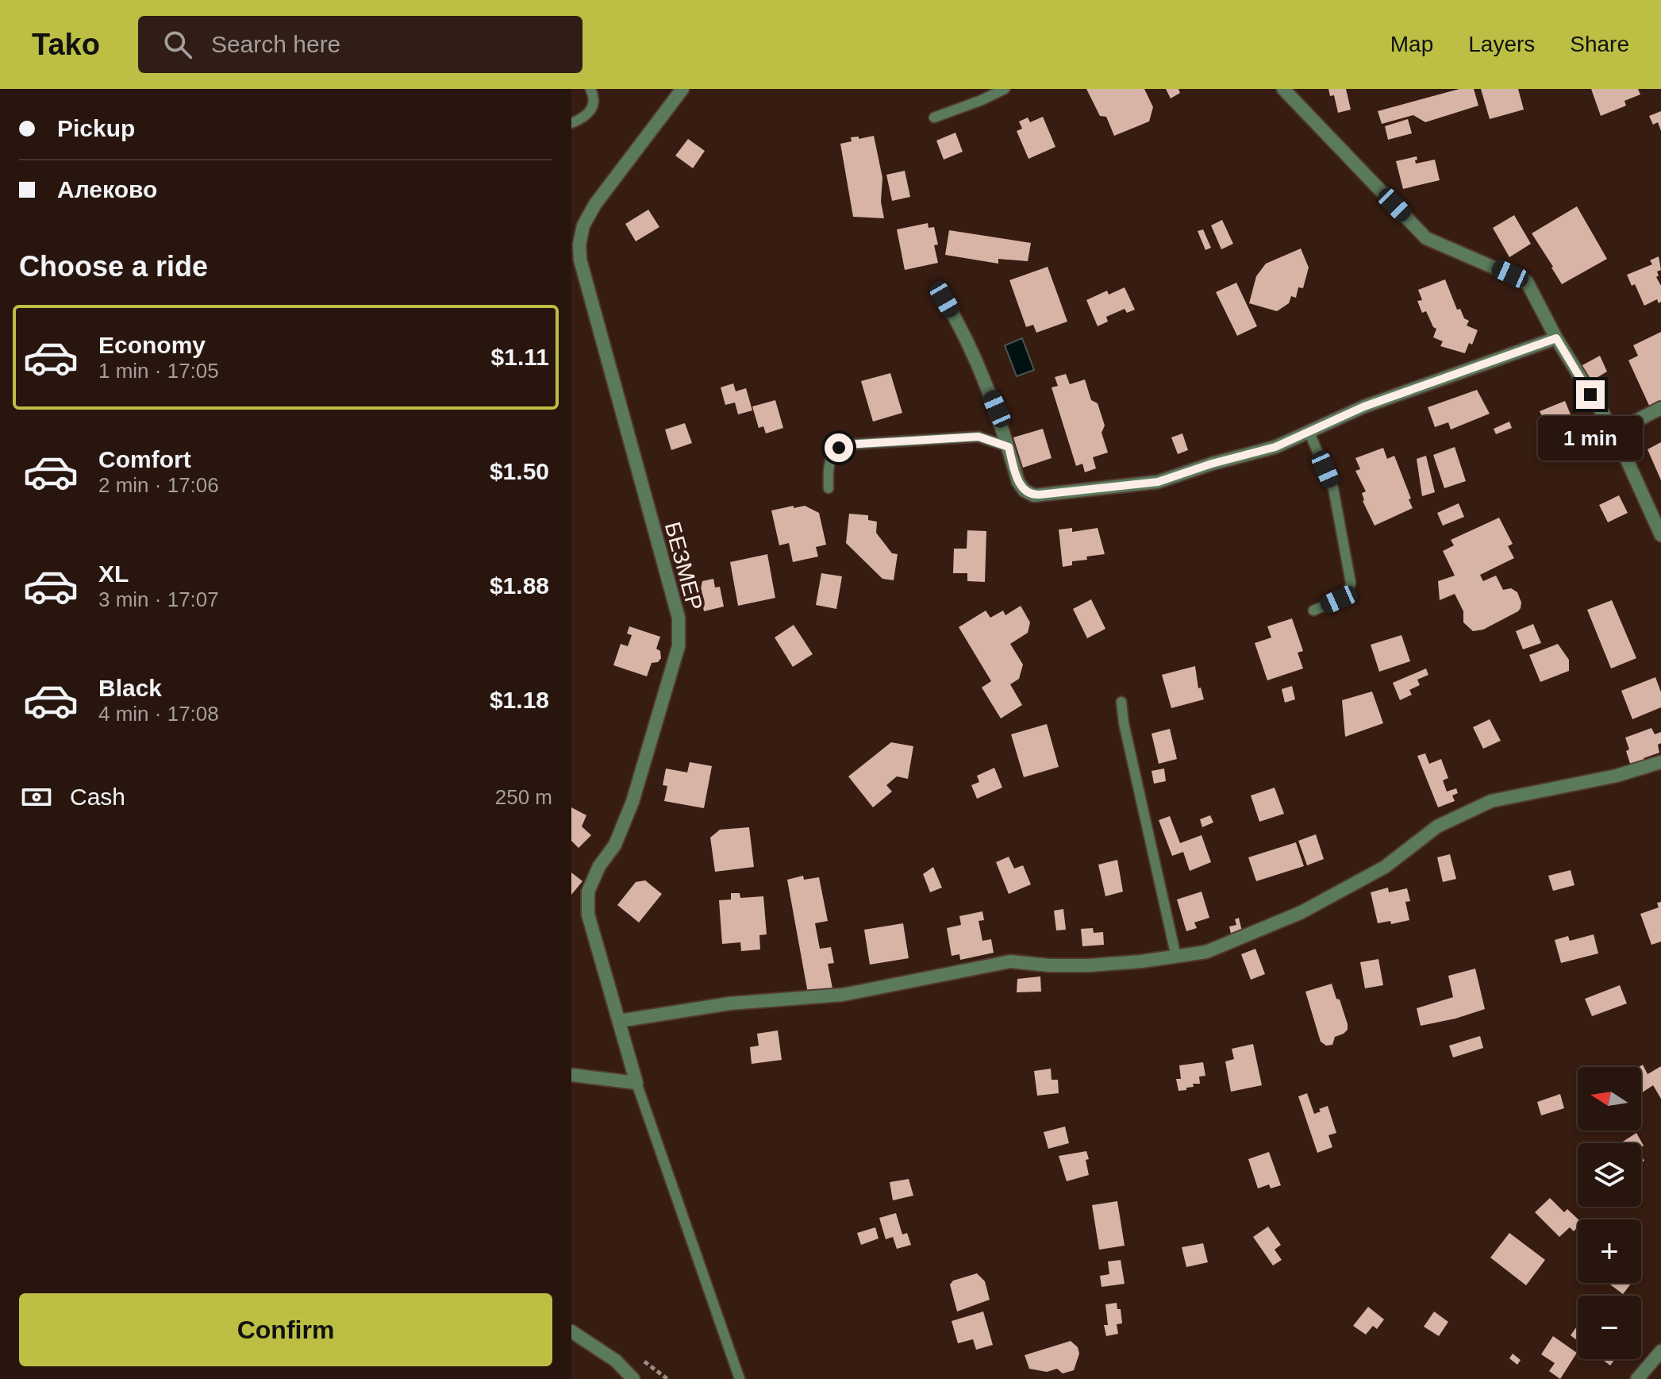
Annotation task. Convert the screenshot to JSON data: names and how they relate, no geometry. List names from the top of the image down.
{
  "streets": {
    "street": ["БЕЗМЕР"]
  },
  "north": "left",
  "page": {
    "header": "Tako",
    "search": "Search here",
    "nav": ["Map", "Layers", "Share"],
    "banner": ["Pickup", "Алеково"],
    "heading": "Choose a ride",
    "list": [
      {
        "name": "Economy",
        "note": "1 min · 17:05",
        "value": "$1.11"
      },
      {
        "name": "Comfort",
        "note": "2 min · 17:06",
        "value": "$1.50"
      },
      {
        "name": "XL",
        "note": "3 min · 17:07",
        "value": "$1.88"
      },
      {
        "name": "Black",
        "note": "4 min · 17:08",
        "value": "$1.18"
      }
    ],
    "bubble": "1 min",
    "pay": ["Cash", "250 m"],
    "map_buttons": ["+", "−"],
    "buttons": "Confirm"
  }
}
